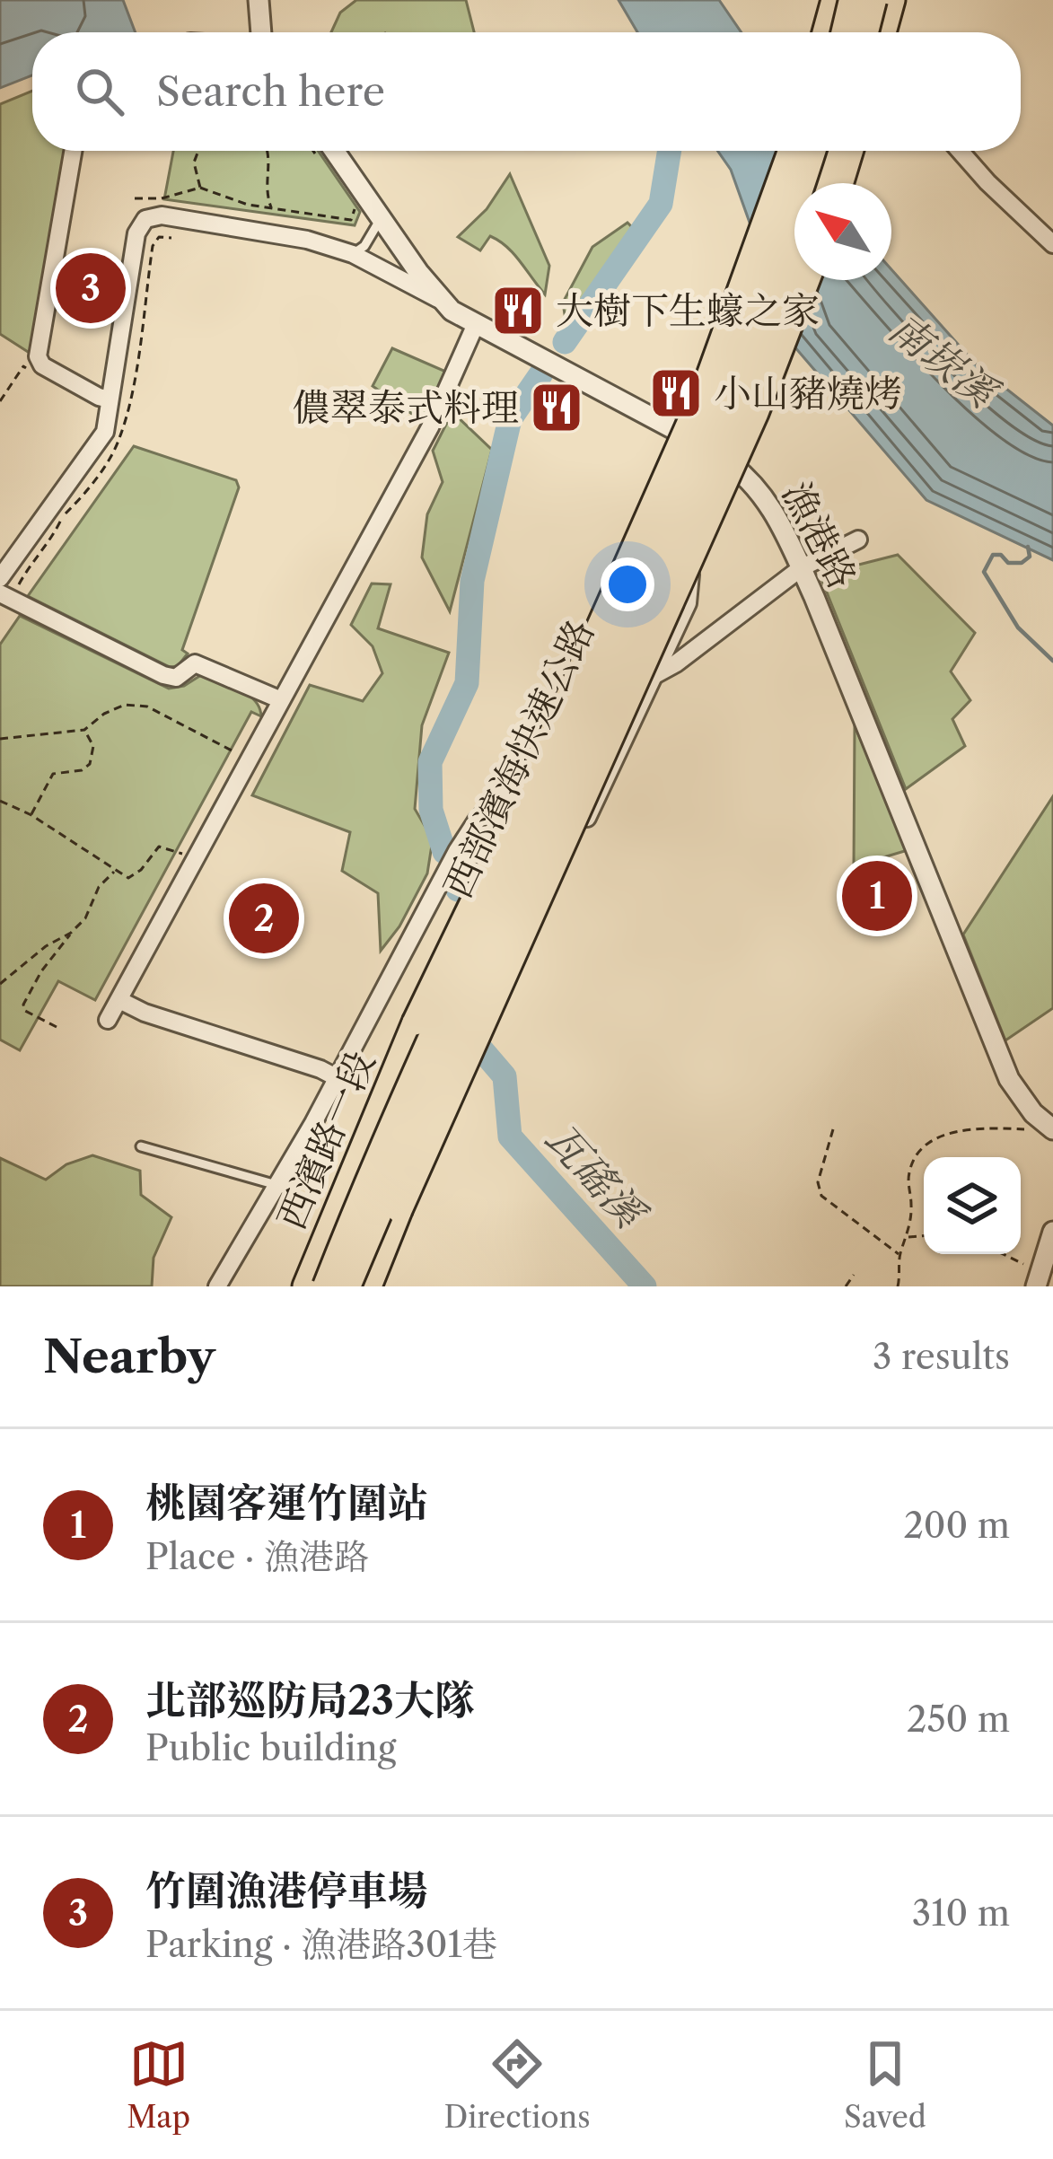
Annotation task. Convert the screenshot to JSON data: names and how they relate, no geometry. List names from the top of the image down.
{
  "streets": {
    "highway": ["西部濱海快速公路"],
    "main road": ["西濱路一段"],
    "street": ["漁港路"]
  },
  "water": ["南崁溪", "瓦磘溪"],
  "places": {
    "restaurant": ["大樹下生蠔之家", "小山豬燒烤", "儂翠泰式料理"]
  },
  "north": "top left",
  "page": {
    "search": "Search here",
    "pins": ["3", "1", "2"],
    "heading": ["Nearby", "3 results"],
    "list": [
      {
        "mark": "1",
        "name": "桃園客運竹圍站",
        "note": "Place · 漁港路",
        "value": "200 m"
      },
      {
        "mark": "2",
        "name": "北部巡防局23大隊",
        "note": "Public building",
        "value": "250 m"
      },
      {
        "mark": "3",
        "name": "竹圍漁港停車場",
        "note": "Parking · 漁港路301巷",
        "value": "310 m"
      }
    ],
    "nav": ["Map", "Directions", "Saved"]
  }
}
